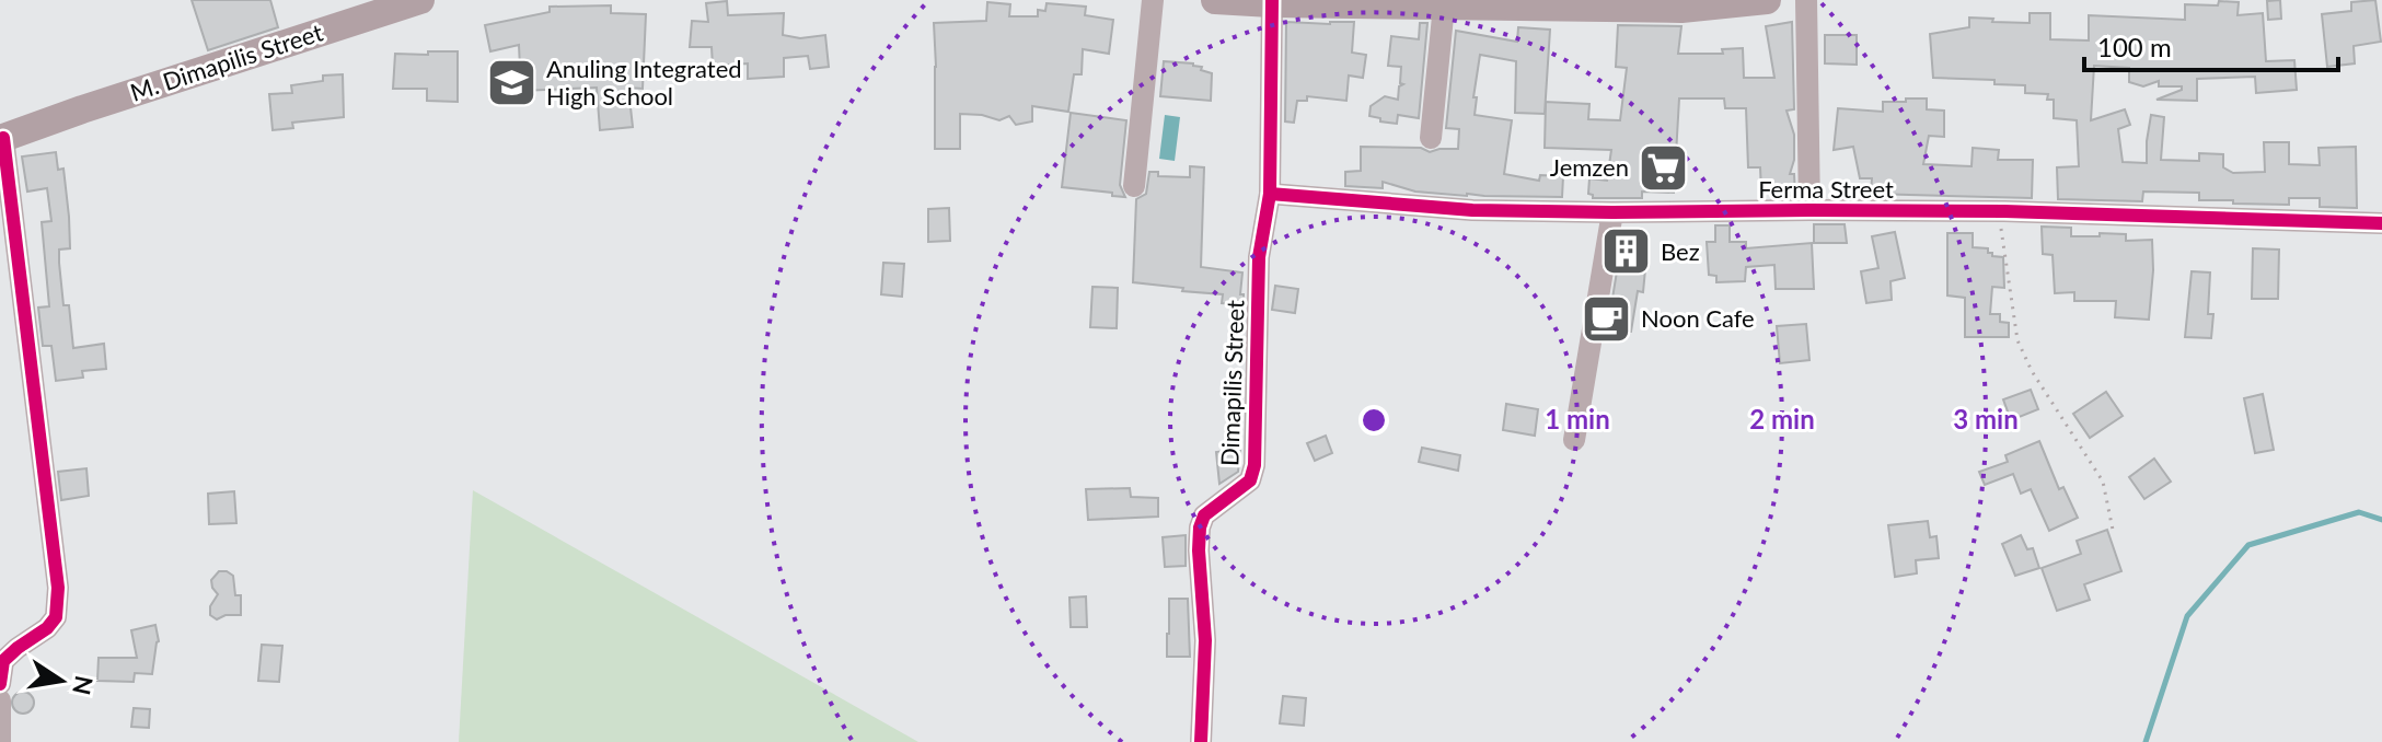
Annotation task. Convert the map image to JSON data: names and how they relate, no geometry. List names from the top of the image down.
{
  "streets": {
    "main road": ["M. Dimapilis Street"],
    "street": ["Ferma Street", "Dimapilis Street"]
  },
  "crossings": [
    ["Ferma Street", "Dimapilis Street"]
  ],
  "places": {
    "school or university": ["Anuling Integrated High School"],
    "supermarket": ["Jemzen"],
    "building": ["Bez"],
    "cafe": ["Noon Cafe"]
  },
  "scale_bar": "100 m",
  "north": "right",
  "rings": ["1 min", "2 min", "3 min"]
}
